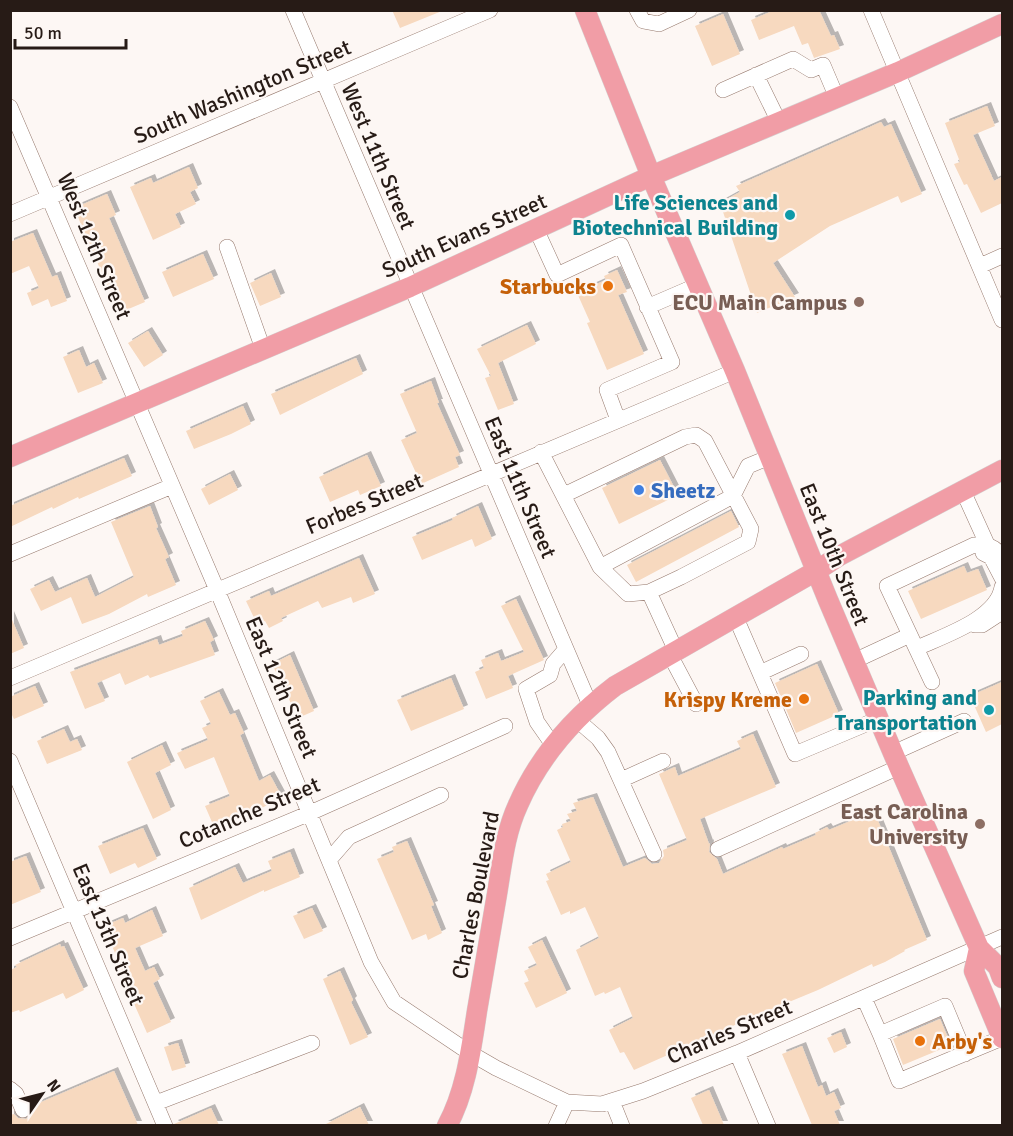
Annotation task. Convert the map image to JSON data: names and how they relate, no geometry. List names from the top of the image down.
{
  "streets": {
    "main road": ["South Evans Street", "East 10th Street", "Charles Boulevard"],
    "street": [
      "South Washington Street",
      "West 11th Street",
      "West 12th Street",
      "East 11th Street",
      "Forbes Street",
      "East 12th Street",
      "Cotanche Street",
      "East 13th Street",
      "Charles Street"
    ]
  },
  "crossings": [
    ["South Washington Street", "West 11th Street"],
    ["South Washington Street", "West 12th Street"],
    ["West 11th Street", "South Evans Street"],
    ["West 11th Street", "East 11th Street"],
    ["South Evans Street", "West 12th Street"],
    ["South Evans Street", "East 11th Street"],
    ["South Evans Street", "East 10th Street"],
    ["South Evans Street", "East 12th Street"],
    ["West 12th Street", "East 12th Street"],
    ["East 11th Street", "Forbes Street"],
    ["East 11th Street", "Charles Boulevard"],
    ["Forbes Street", "East 10th Street"],
    ["Forbes Street", "East 12th Street"],
    ["East 10th Street", "Charles Boulevard"],
    ["East 10th Street", "Charles Street"],
    ["East 12th Street", "Cotanche Street"],
    ["East 12th Street", "Charles Boulevard"],
    ["East 12th Street", "Charles Street"],
    ["Cotanche Street", "East 13th Street"],
    ["Charles Boulevard", "Charles Street"]
  ],
  "places": [
    "Life Sciences and Biotechnical Building",
    "Starbucks",
    "ECU Main Campus",
    "Sheetz",
    "Krispy Kreme",
    "Parking and Transportation",
    "East Carolina University",
    "Arby's"
  ],
  "scale_bar": "50 m",
  "north": "top right"
}
